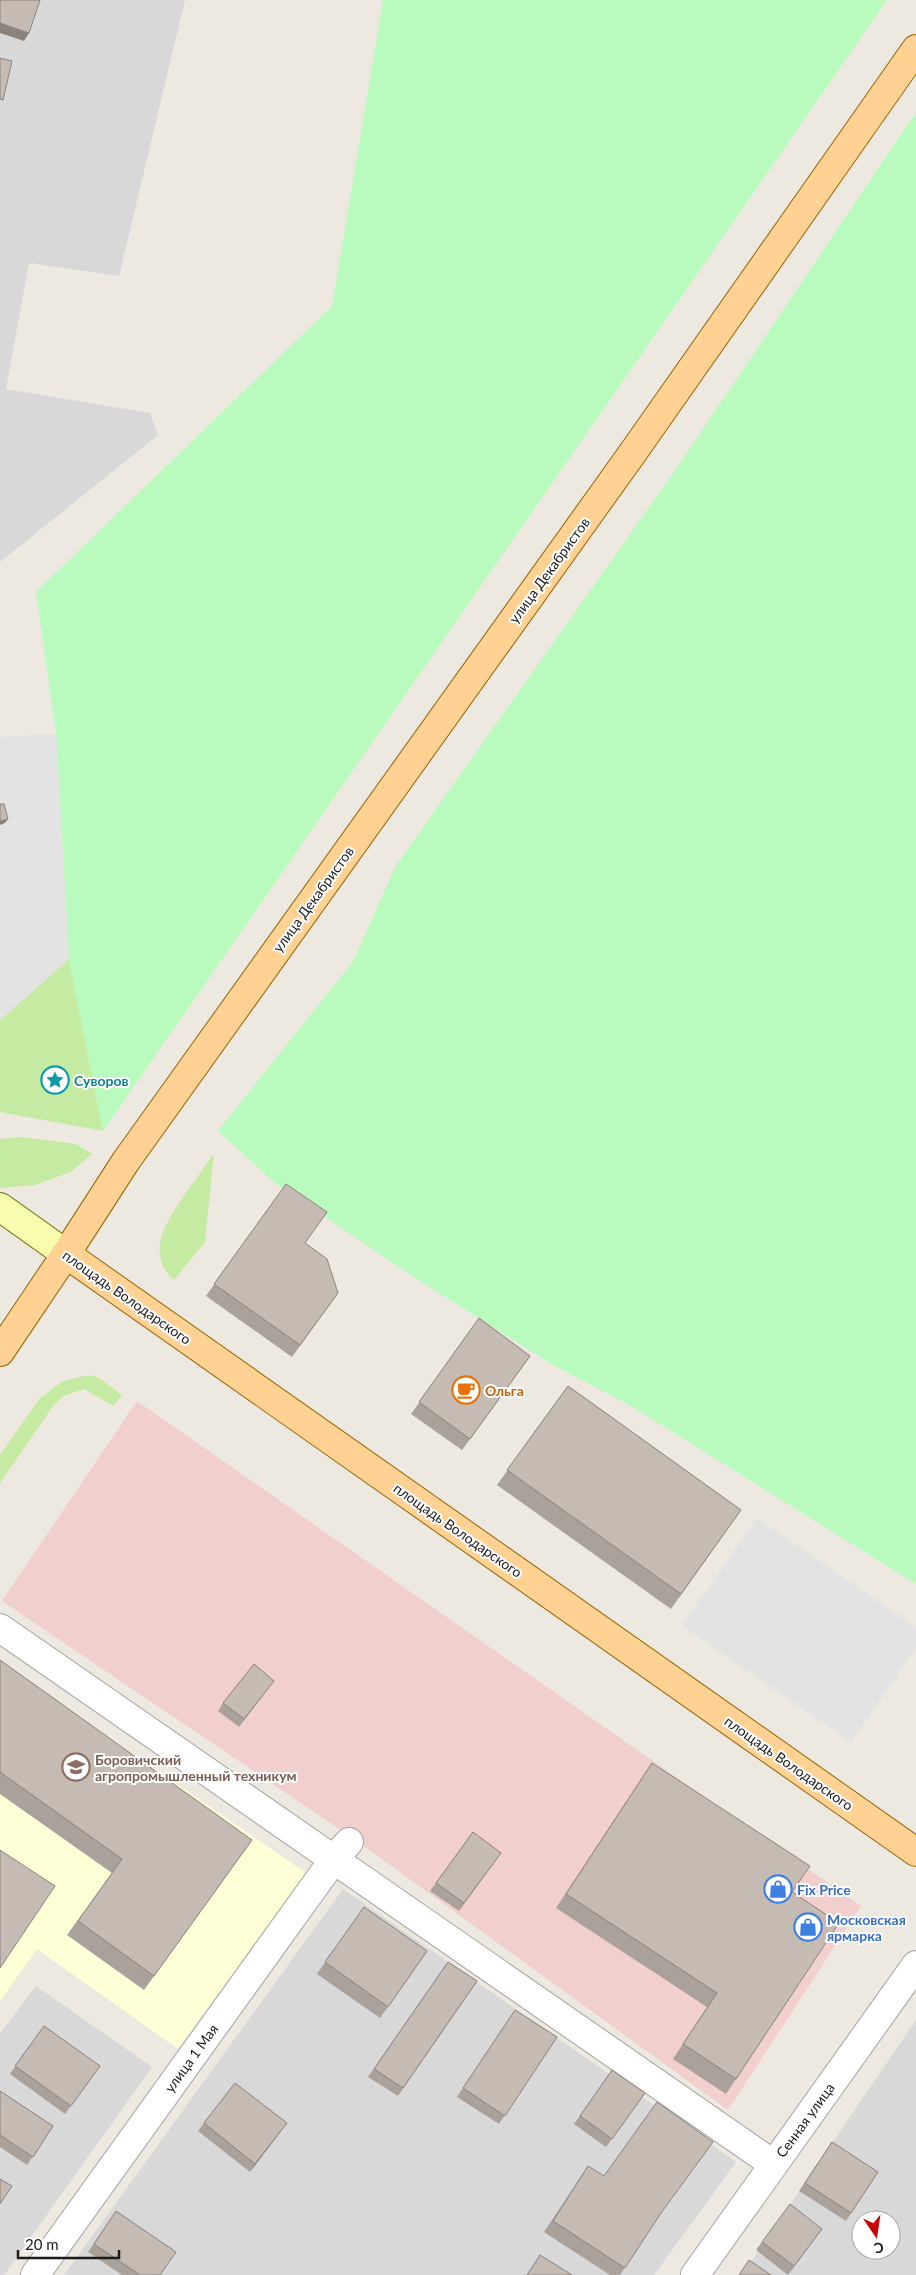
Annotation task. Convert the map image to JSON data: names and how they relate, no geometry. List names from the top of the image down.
{
  "streets": {
    "main road": ["улица Декабристов", "площадь Володарского"],
    "street": ["улица 1 Мая", "Сенная улица"]
  },
  "crossings": [
    ["улица Декабристов", "площадь Володарского"]
  ],
  "places": {
    "place": ["Суворов"],
    "cafe": ["Ольга"],
    "school or university": ["Боровичский агропромышленный техникум"],
    "shop": ["Fix Price", "Московская ярмарка"]
  },
  "scale_bar": "20 m",
  "north": "bottom"
}
